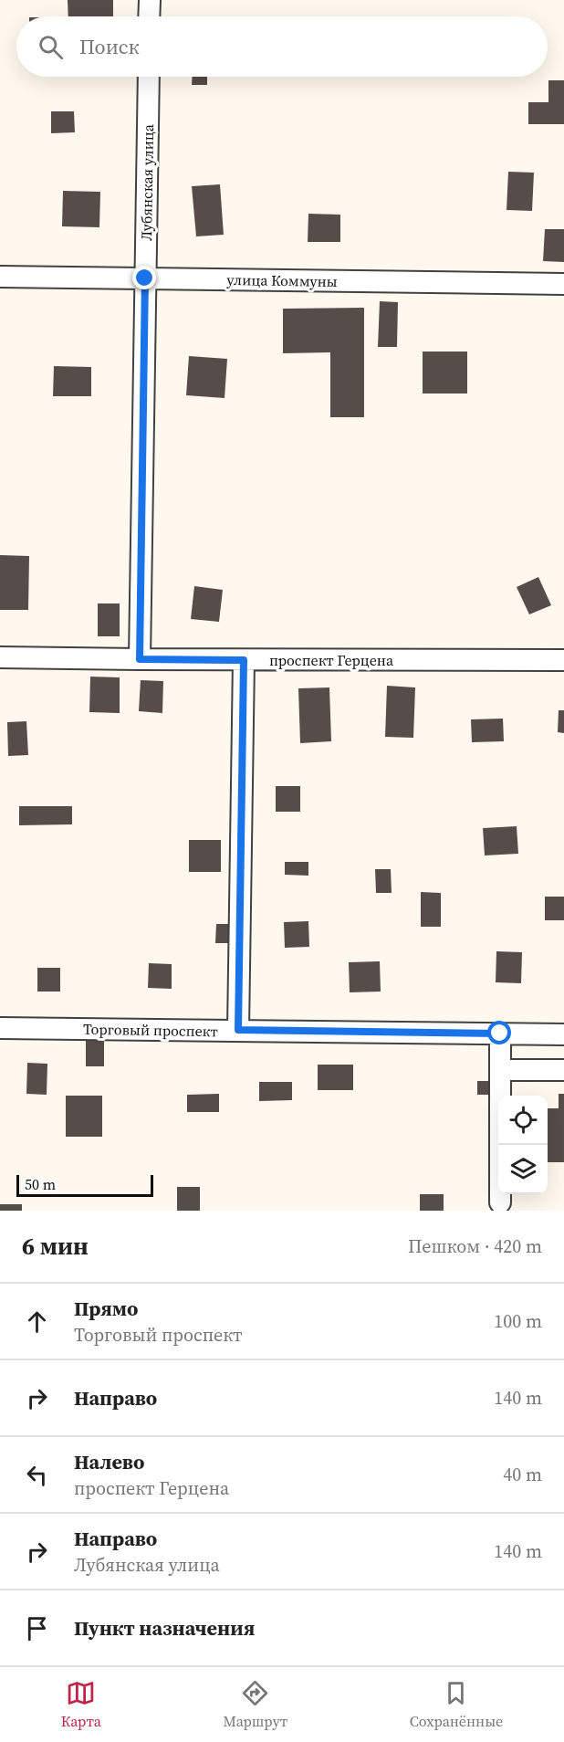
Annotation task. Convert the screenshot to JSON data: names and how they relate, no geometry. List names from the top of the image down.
{
  "streets": {
    "street": [
      "Лубянская улица",
      "улица Коммуны",
      "проспект Герцена",
      "Торговый проспект"
    ]
  },
  "crossings": [
    ["Лубянская улица", "улица Коммуны"],
    ["Лубянская улица", "проспект Герцена"]
  ],
  "scale_bar": "50 m",
  "page": {
    "search": "Поиск",
    "scale": "50 m",
    "heading": ["6 мин", "Пешком · 420 m"],
    "list": [
      ["Прямо", "Торговый проспект", "100 m"],
      ["Направо", "140 m"],
      ["Налево", "проспект Герцена", "40 m"],
      ["Направо", "Лубянская улица", "140 m"],
      "Пункт назначения"
    ],
    "nav": ["Карта", "Маршрут", "Сохранённые"]
  }
}
